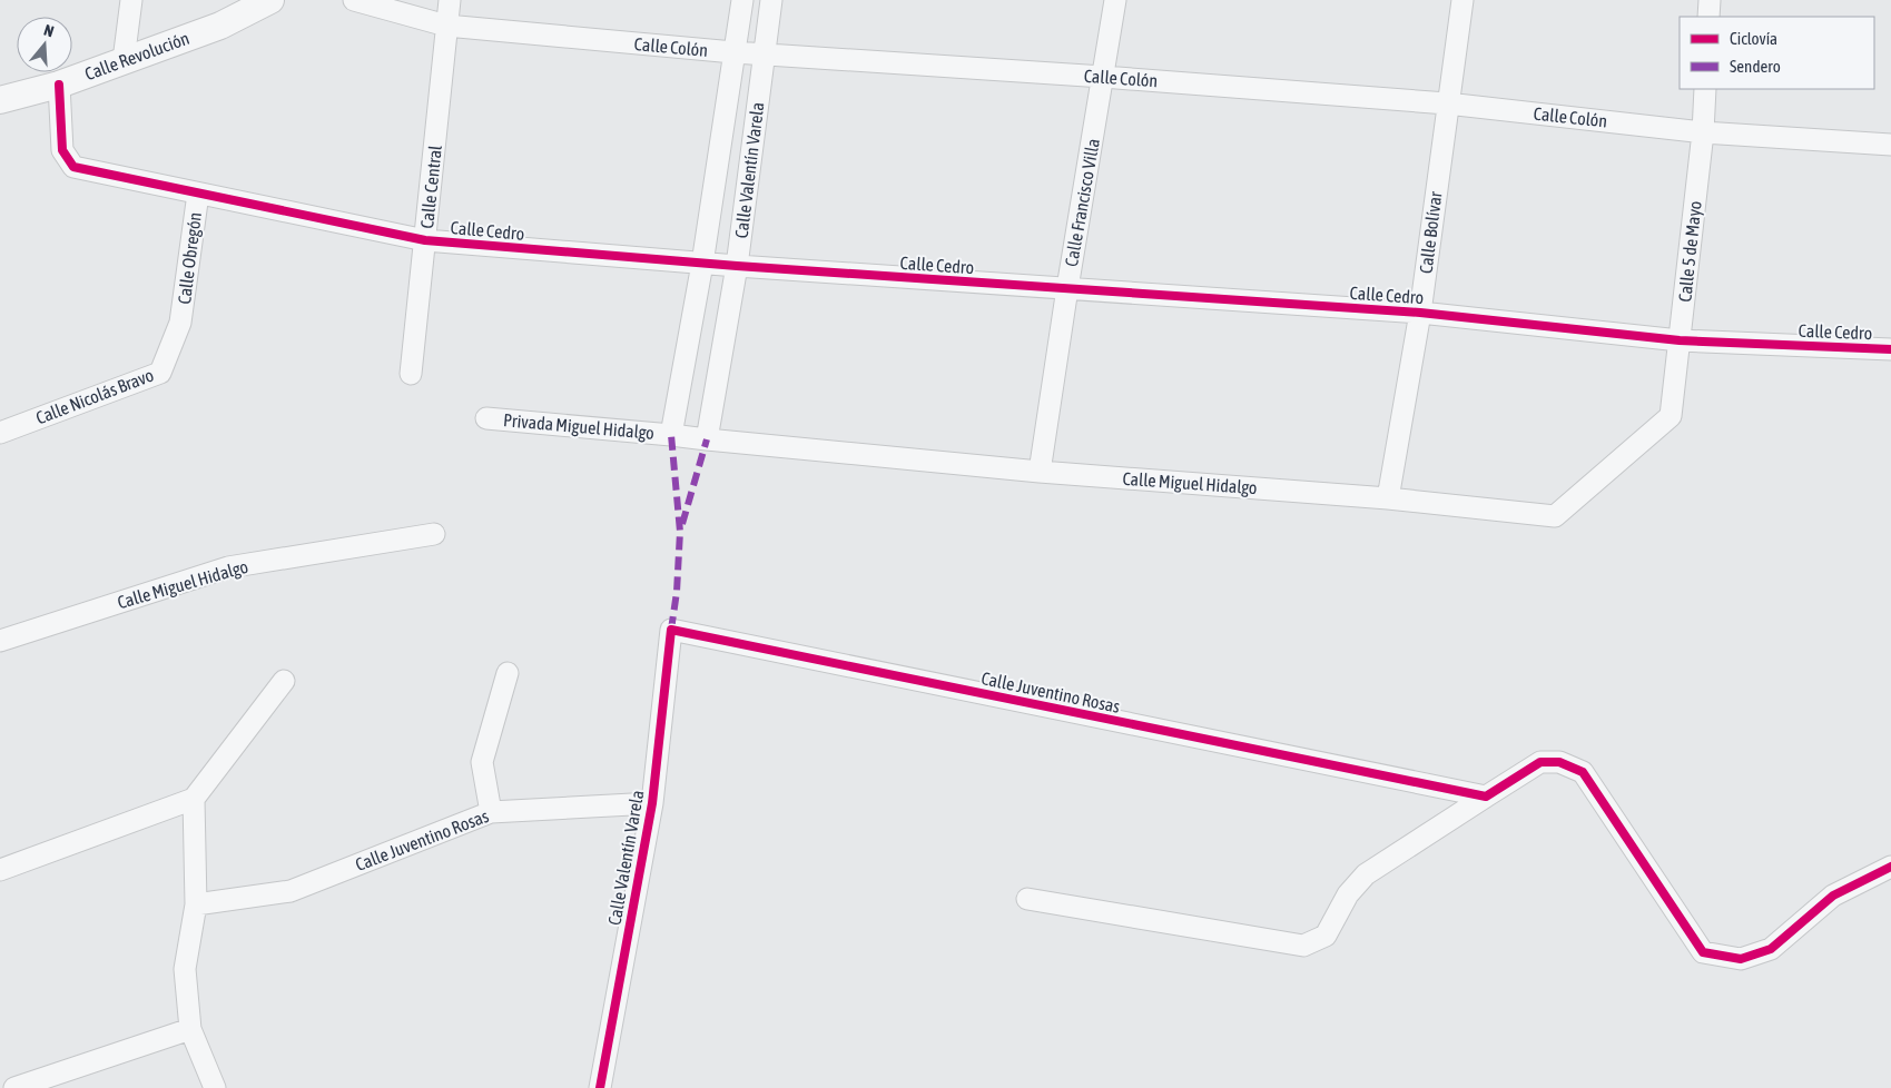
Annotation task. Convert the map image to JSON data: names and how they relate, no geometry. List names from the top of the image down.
{
  "streets": {
    "street": [
      "Calle Colón",
      "Calle Revolución",
      "Calle Valentín Varela",
      "Calle Central",
      "Calle Francisco Villa",
      "Calle Cedro",
      "Calle Bolívar",
      "Calle 5 de Mayo",
      "Calle Obregón",
      "Calle Nicolás Bravo",
      "Privada Miguel Hidalgo",
      "Calle Miguel Hidalgo",
      "Calle Juventino Rosas"
    ]
  },
  "crossings": [
    ["Calle Colón", "Calle Valentín Varela"],
    ["Calle Colón", "Calle Central"],
    ["Calle Colón", "Calle Francisco Villa"],
    ["Calle Colón", "Calle Bolívar"],
    ["Calle Colón", "Calle 5 de Mayo"],
    ["Calle Revolución", "Calle Cedro"],
    ["Calle Valentín Varela", "Calle Cedro"],
    ["Calle Valentín Varela", "Privada Miguel Hidalgo"],
    ["Calle Valentín Varela", "Calle Miguel Hidalgo"],
    ["Calle Valentín Varela", "Calle Juventino Rosas"],
    ["Calle Central", "Calle Cedro"],
    ["Calle Francisco Villa", "Calle Cedro"],
    ["Calle Francisco Villa", "Calle Miguel Hidalgo"],
    ["Calle Cedro", "Calle Bolívar"],
    ["Calle Cedro", "Calle 5 de Mayo"],
    ["Calle Cedro", "Calle Obregón"],
    ["Calle Bolívar", "Calle Miguel Hidalgo"],
    ["Calle 5 de Mayo", "Calle Miguel Hidalgo"],
    ["Calle Obregón", "Calle Nicolás Bravo"],
    ["Privada Miguel Hidalgo", "Calle Miguel Hidalgo"]
  ],
  "legend": ["Ciclovía", "Sendero"],
  "north": "top"
}
